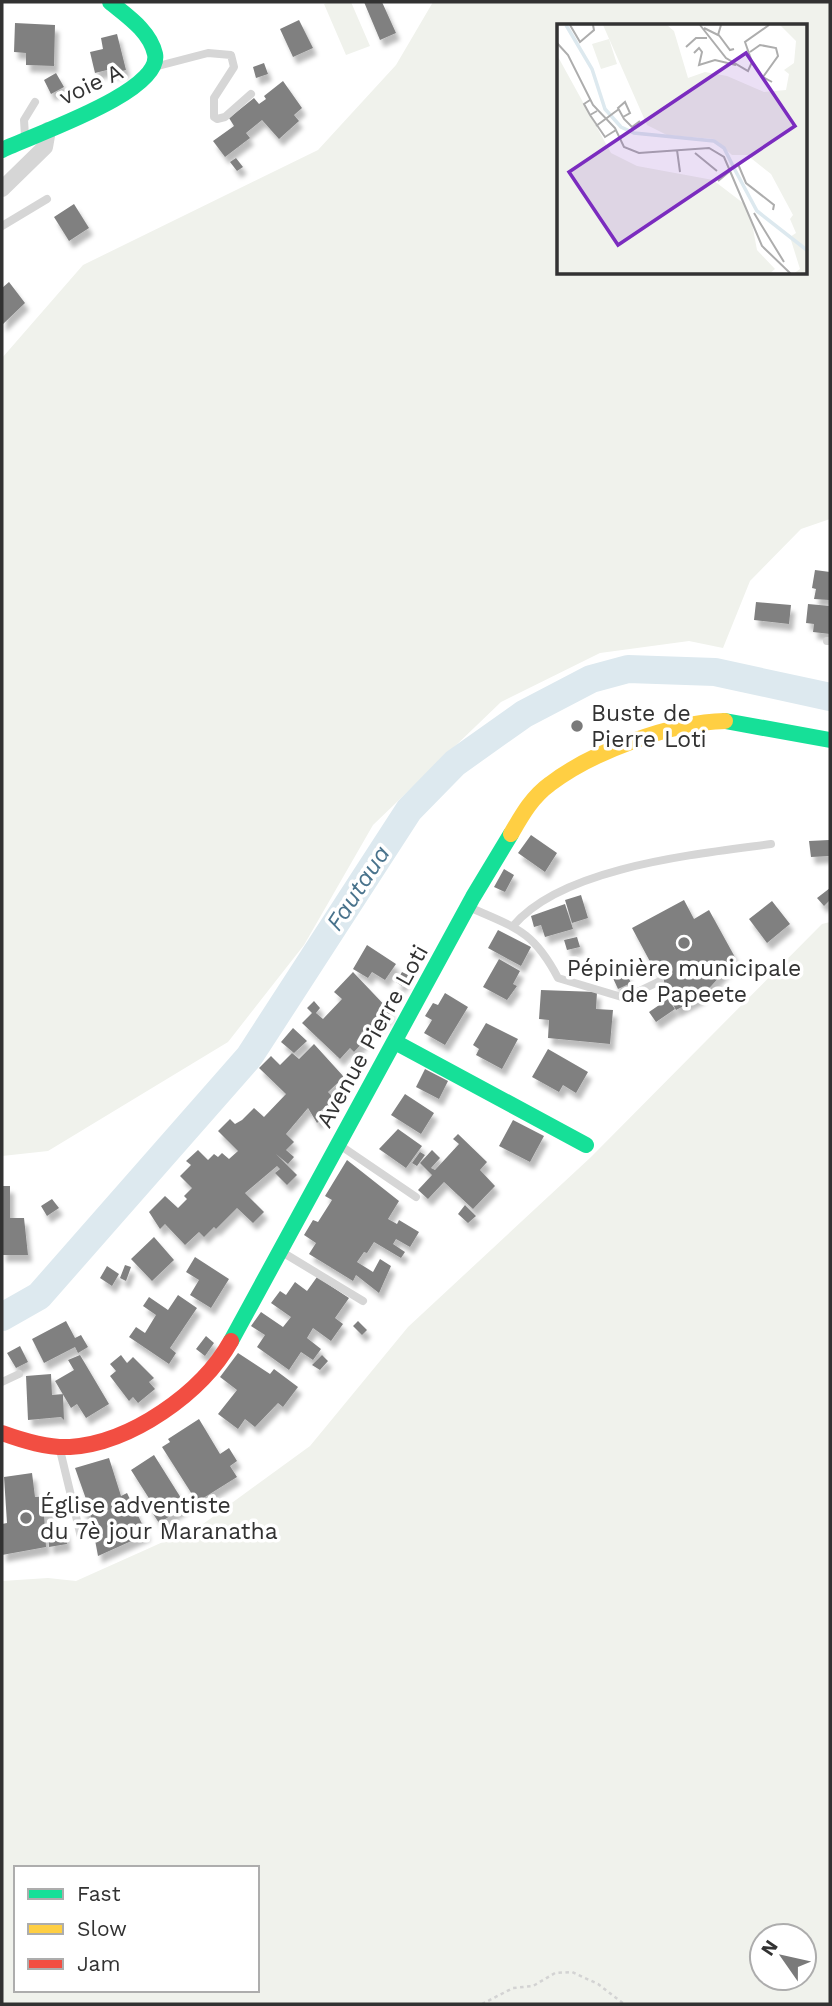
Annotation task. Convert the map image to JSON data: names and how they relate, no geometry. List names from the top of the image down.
{
  "streets": {
    "main road": ["voie A", "Avenue Pierre Loti"]
  },
  "water": ["Fautaua"],
  "places": ["Buste de Pierre Loti", "Pépinière municipale de Papeete", "Église adventiste du 7è jour Maranatha"],
  "legend": ["Fast", "Slow", "Jam"],
  "north": "top left"
}
